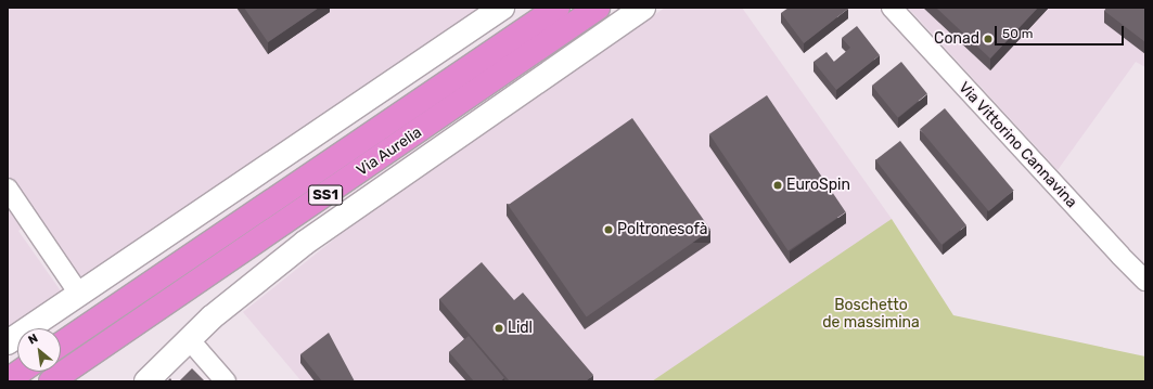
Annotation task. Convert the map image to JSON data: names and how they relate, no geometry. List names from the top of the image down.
{
  "streets": {
    "highway": ["Via Aurelia", "SS1"],
    "street": ["Via Vittorino Cannavina"]
  },
  "parks": ["Boschetto de massimina"],
  "places": [
    "Conad",
    "EuroSpin",
    "Poltronesofà",
    "Lidl"
  ],
  "scale_bar": "50 m",
  "north": "top left"
}
